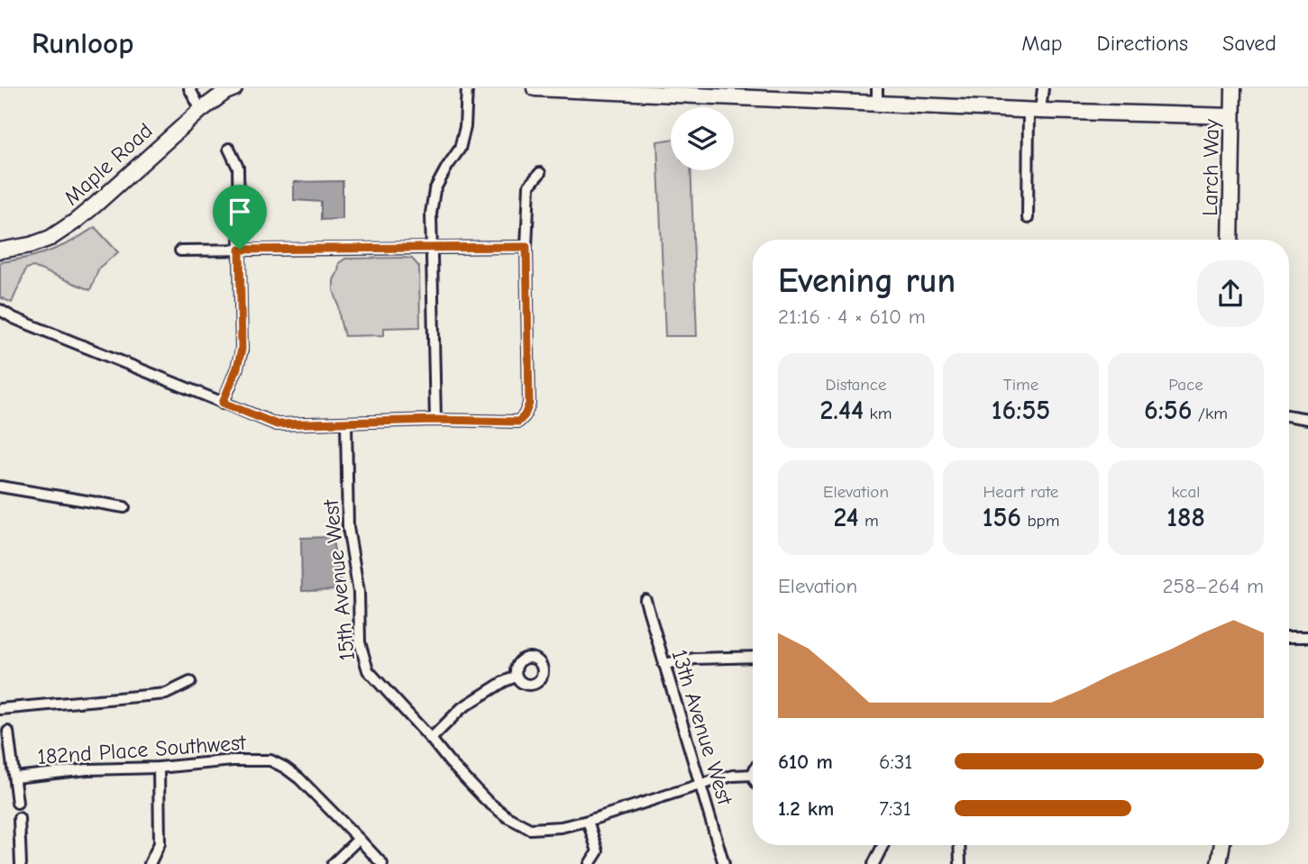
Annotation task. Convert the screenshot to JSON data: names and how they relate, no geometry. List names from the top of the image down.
{
  "streets": {
    "street": [
      "Maple Road",
      "Larch Way",
      "15th Avenue West",
      "13th Avenue West",
      "182nd Place Southwest"
    ]
  },
  "crossings": [
    ["15th Avenue West", "13th Avenue West"]
  ],
  "page": {
    "header": "Runloop",
    "nav": ["Map", "Directions", "Saved"],
    "heading": ["Evening run", "21:16 · 4 × 610 m"],
    "stats": [
      ["Distance", "2.44 km"],
      ["Time", "16:55"],
      ["Pace", "6:56 /km"],
      ["Elevation", "24 m"],
      ["Heart rate", "156 bpm"],
      ["kcal", "188"]
    ],
    "chart": ["Elevation", "258–264 m"],
    "list": [
      {
        "name": "610 m",
        "note": "6:31"
      },
      {
        "name": "1.2 km",
        "note": "7:31"
      }
    ]
  }
}
